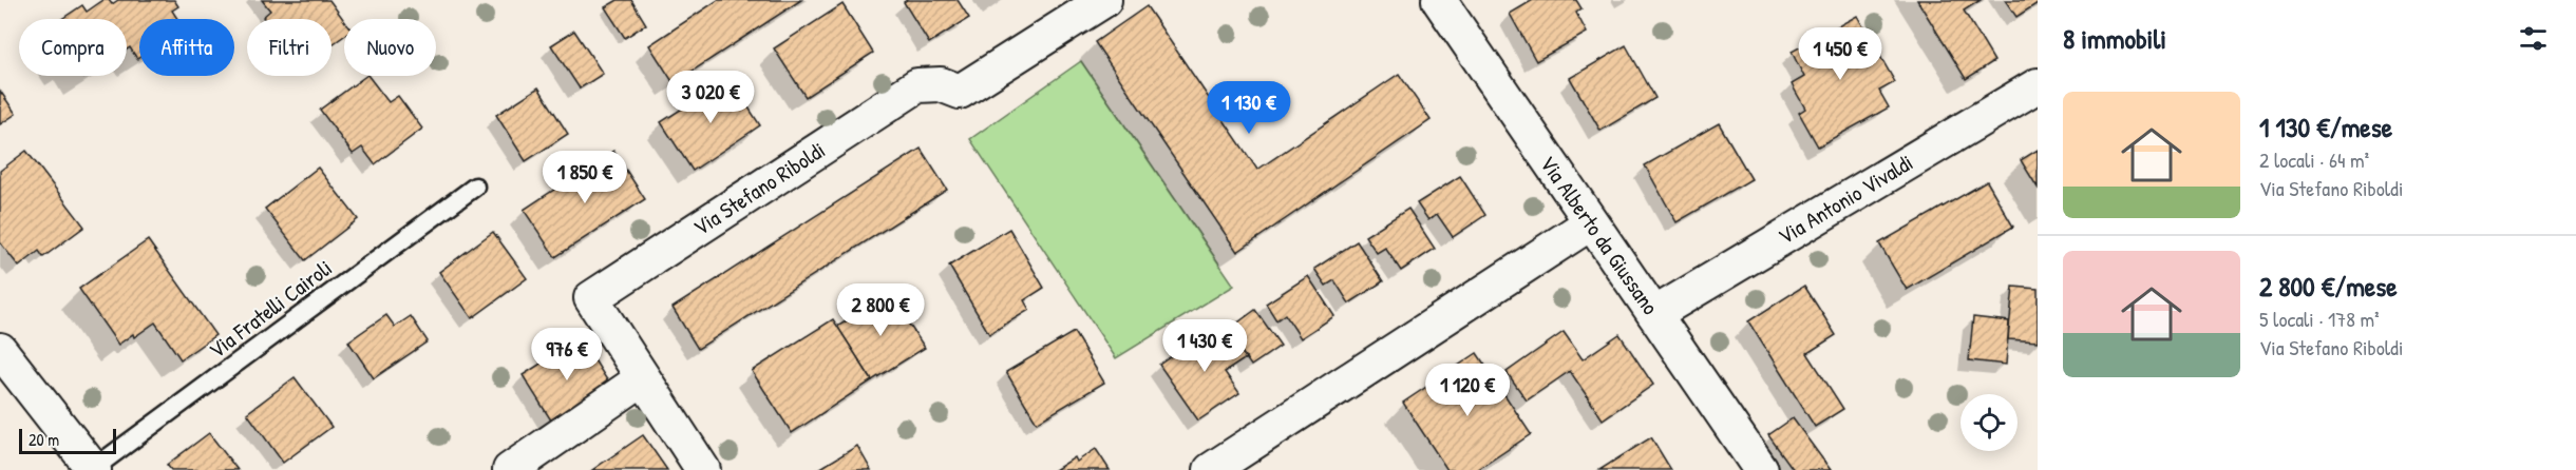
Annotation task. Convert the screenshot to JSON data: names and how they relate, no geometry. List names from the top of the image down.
{
  "streets": {
    "street": ["Via Stefano Riboldi", "Via Antonio Vivaldi", "Via Alberto da Giussano"],
    "lane": ["Via Fratelli Cairoli"]
  },
  "crossings": [
    ["Via Antonio Vivaldi", "Via Alberto da Giussano"]
  ],
  "scale_bar": "20 m",
  "page": {
    "heading": "8 immobili",
    "chip": [
      "Compra",
      "Affitta",
      "Filtri",
      "Nuovo"
    ],
    "price": [
      "1 450 €",
      "3 020 €",
      "1 130 €",
      "1 850 €",
      "2 800 €",
      "1 430 €",
      "976 €",
      "1 120 €"
    ],
    "list": [
      {
        "name": "1 130 €/mese",
        "note": "2 locali · 64 m² · Via Stefano Riboldi"
      },
      {
        "name": "2 800 €/mese",
        "note": "5 locali · 178 m² · Via Stefano Riboldi"
      }
    ],
    "scale": "20 m"
  }
}
